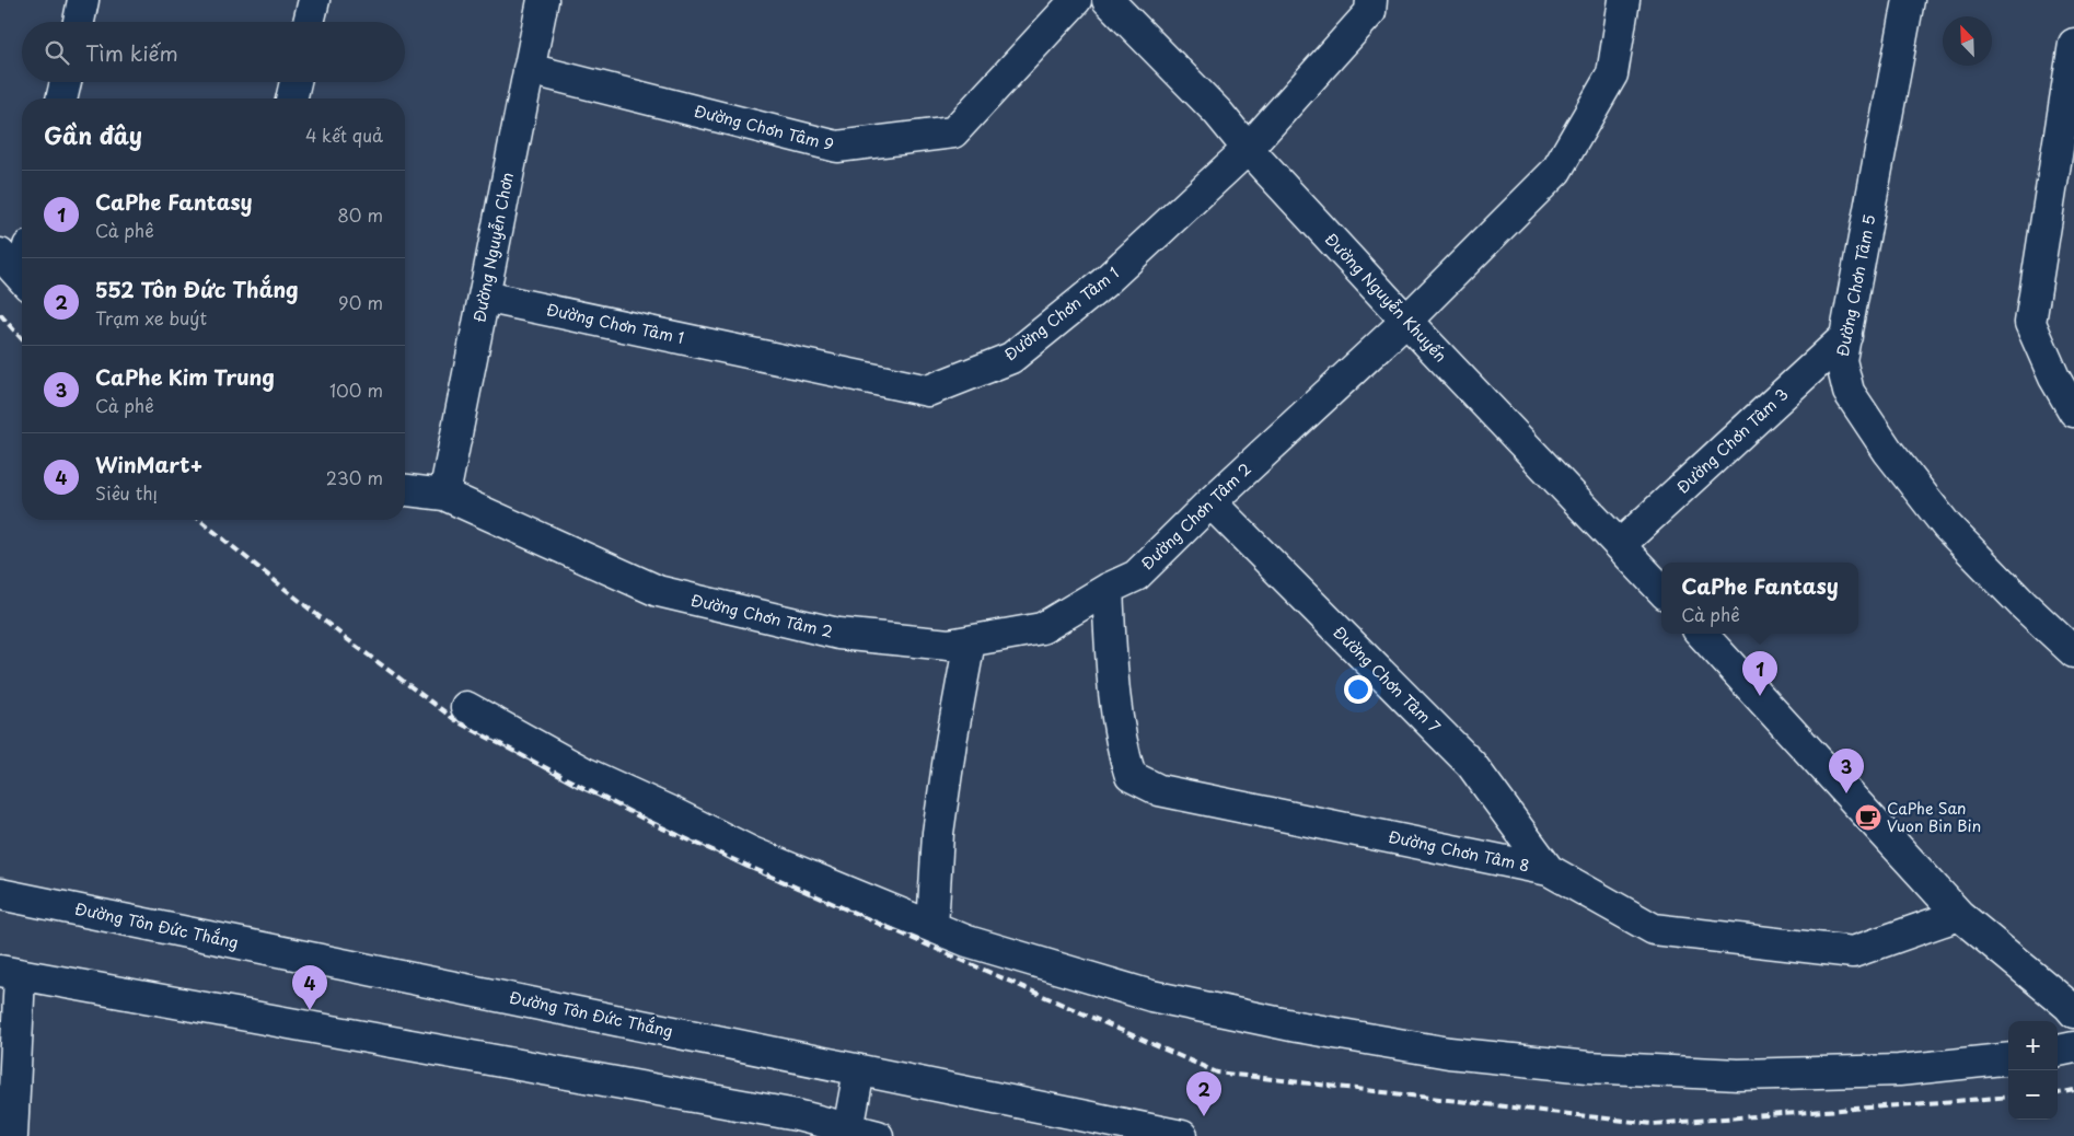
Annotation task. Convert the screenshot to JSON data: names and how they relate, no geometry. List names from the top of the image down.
{
  "streets": {
    "main road": [
      "Đường Chơn Tâm 9",
      "Đường Nguyễn Chơn",
      "Đường Chơn Tâm 5",
      "Đường Nguyễn Khuyến",
      "Đường Chơn Tâm 1",
      "Đường Chơn Tâm 3",
      "Đường Chơn Tâm 2",
      "Đường Chơn Tâm 7",
      "Đường Chơn Tâm 8",
      "Đường Tôn Đức Thắng"
    ]
  },
  "crossings": [
    ["Đường Chơn Tâm 9", "Đường Nguyễn Chơn"],
    ["Đường Nguyễn Chơn", "Đường Chơn Tâm 1"],
    ["Đường Nguyễn Chơn", "Đường Chơn Tâm 2"],
    ["Đường Chơn Tâm 5", "Đường Chơn Tâm 3"],
    ["Đường Nguyễn Khuyến", "Đường Chơn Tâm 1"],
    ["Đường Nguyễn Khuyến", "Đường Chơn Tâm 3"],
    ["Đường Nguyễn Khuyến", "Đường Chơn Tâm 2"],
    ["Đường Chơn Tâm 2", "Đường Chơn Tâm 7"],
    ["Đường Chơn Tâm 2", "Đường Chơn Tâm 8"],
    ["Đường Chơn Tâm 7", "Đường Chơn Tâm 8"]
  ],
  "places": {
    "cafe": ["CaPhe San Vuon Bin Bin"]
  },
  "north": "top left",
  "page": {
    "search": "Tìm kiếm",
    "heading": ["Gần đây", "4 kết quả"],
    "list": [
      {
        "mark": "1",
        "name": "CaPhe Fantasy",
        "note": "Cà phê",
        "value": "80 m"
      },
      {
        "mark": "2",
        "name": "552 Tôn Đức Thắng",
        "note": "Trạm xe buýt",
        "value": "90 m"
      },
      {
        "mark": "3",
        "name": "CaPhe Kim Trung",
        "note": "Cà phê",
        "value": "100 m"
      },
      {
        "mark": "4",
        "name": "WinMart+",
        "note": "Siêu thị",
        "value": "230 m"
      }
    ],
    "popup": ["CaPhe Fantasy", "Cà phê"],
    "pins": [
      "1",
      "3",
      "4",
      "2"
    ],
    "map_buttons": ["+", "−"]
  }
}
